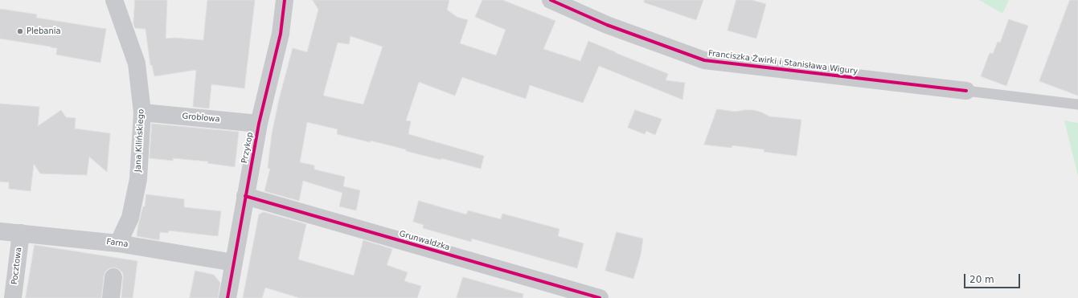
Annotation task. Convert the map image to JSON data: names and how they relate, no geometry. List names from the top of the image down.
{
  "streets": {
    "street": [
      "Franciszka Żwirki i Stanisława Wigury",
      "Groblowa",
      "Jana Kilińskiego",
      "Przykop",
      "Grunwaldzka",
      "Farna",
      "Pocztowa"
    ]
  },
  "crossings": [
    ["Groblowa", "Jana Kilińskiego"],
    ["Groblowa", "Przykop"],
    ["Jana Kilińskiego", "Farna"],
    ["Przykop", "Grunwaldzka"],
    ["Przykop", "Farna"],
    ["Farna", "Pocztowa"]
  ],
  "places": ["Plebania"],
  "scale_bar": "20 m"
}
